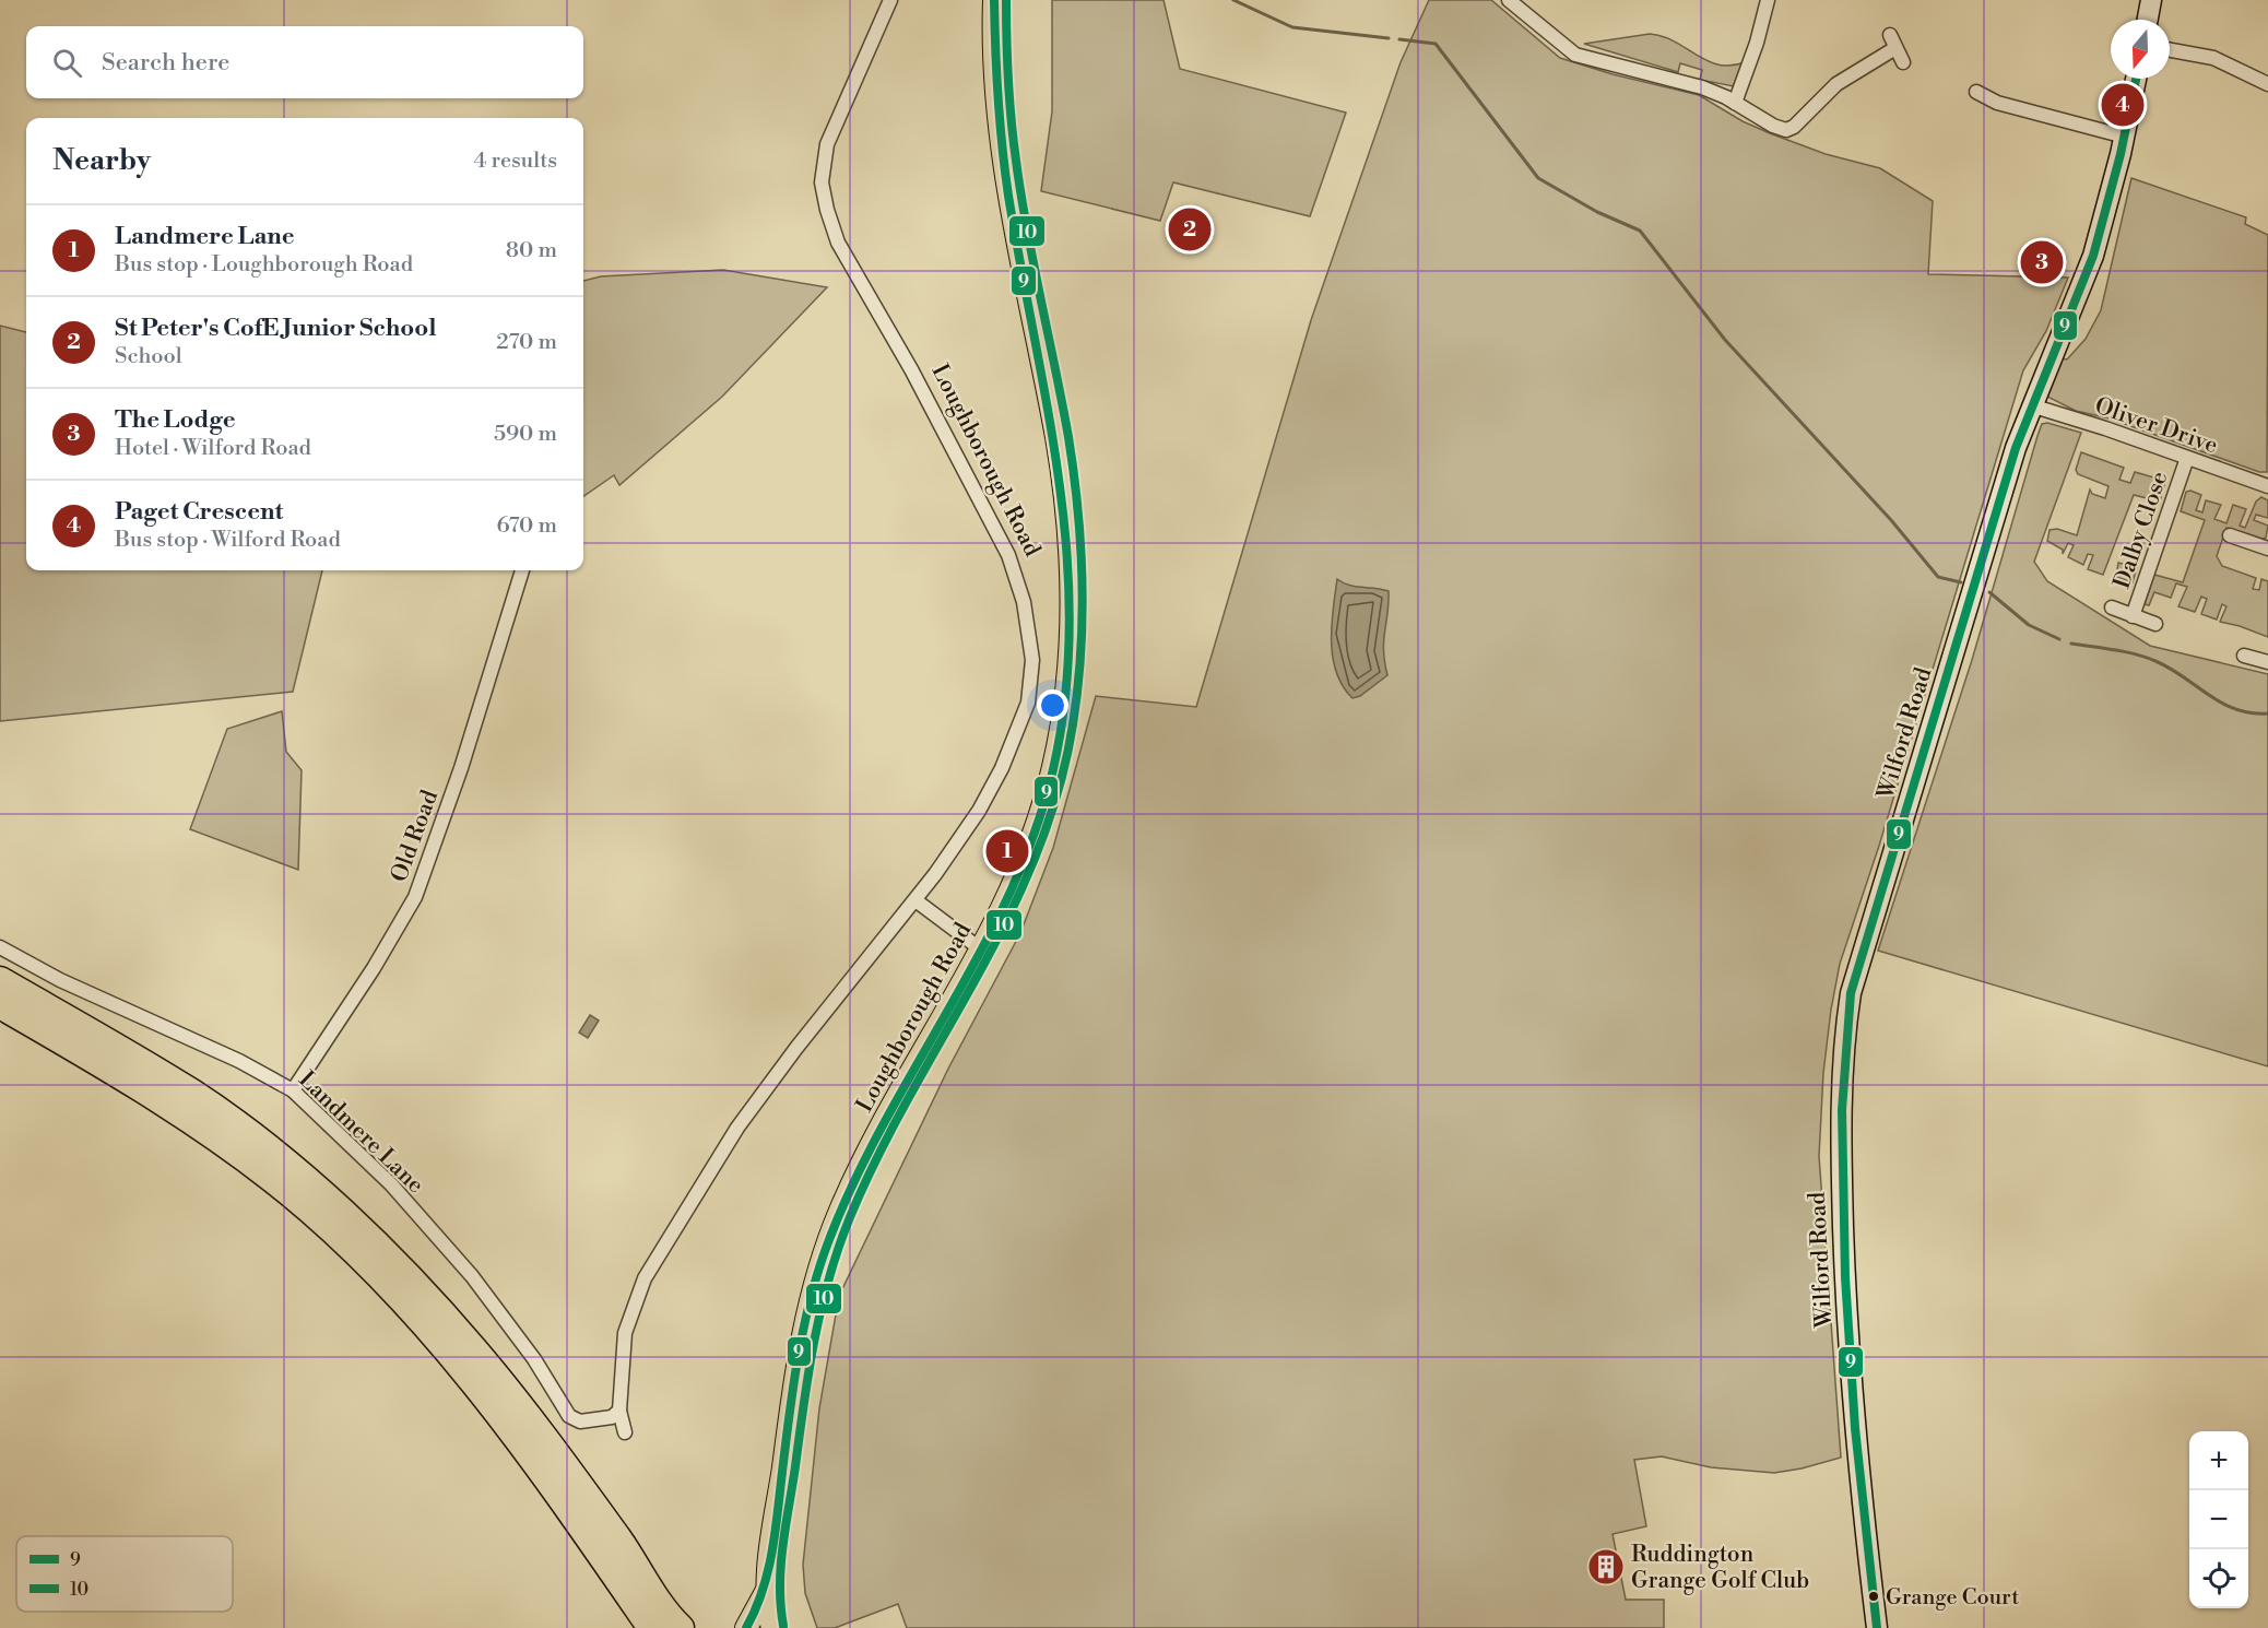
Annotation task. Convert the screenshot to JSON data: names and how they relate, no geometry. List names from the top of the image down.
{
  "streets": {
    "main road": ["Loughborough Road", "Wilford Road"],
    "street": [
      "Oliver Drive",
      "Dalby Close",
      "Old Road",
      "Landmere Lane"
    ]
  },
  "crossings": [
    ["Oliver Drive", "Dalby Close"],
    ["Oliver Drive", "Wilford Road"],
    ["Loughborough Road", "Landmere Lane"],
    ["Old Road", "Landmere Lane"]
  ],
  "places": {
    "building": ["Ruddington Grange Golf Club"],
    "other": ["Grange Court"]
  },
  "lines": ["transit line 9", "transit line 10"],
  "legend": ["9", "10"],
  "north": "bottom",
  "page": {
    "search": "Search here",
    "pins": [
      "4",
      "2",
      "3",
      "1"
    ],
    "heading": ["Nearby", "4 results"],
    "list": [
      {
        "mark": "1",
        "name": "Landmere Lane",
        "note": "Bus stop · Loughborough Road",
        "value": "80 m"
      },
      {
        "mark": "2",
        "name": "St Peter's CofE Junior School",
        "note": "School",
        "value": "270 m"
      },
      {
        "mark": "3",
        "name": "The Lodge",
        "note": "Hotel · Wilford Road",
        "value": "590 m"
      },
      {
        "mark": "4",
        "name": "Paget Crescent",
        "note": "Bus stop · Wilford Road",
        "value": "670 m"
      }
    ],
    "map_buttons": ["+", "−"]
  }
}
